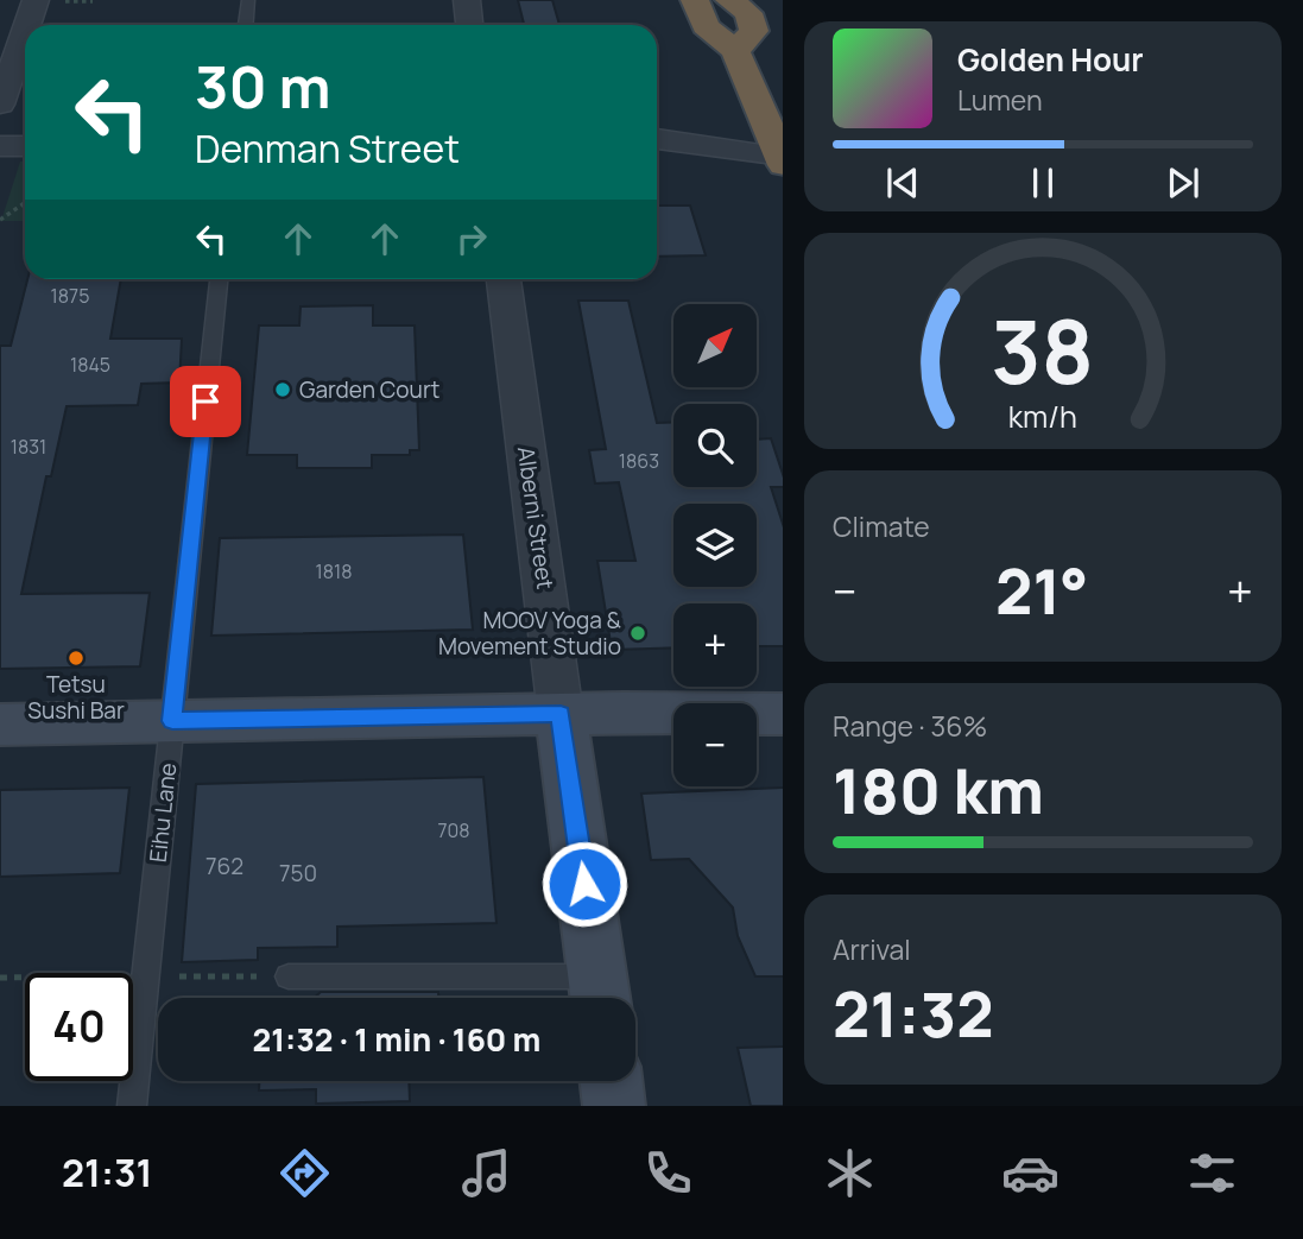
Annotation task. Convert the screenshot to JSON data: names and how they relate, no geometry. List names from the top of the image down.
{
  "streets": {
    "main road": ["Alberni Street"],
    "lane": ["Eihu Lane"]
  },
  "places": ["Garden Court", "MOOV Yoga & Movement Studio", "Tetsu Sushi Bar"],
  "house_numbers": [
    "1875",
    "1845",
    "1831",
    "1863",
    "1818",
    "708",
    "762",
    "750"
  ],
  "north": "top right",
  "page": {
    "turn": ["30 m", "Denman Street"],
    "song": ["Golden Hour", "Lumen"],
    "map_buttons": ["+", "−"],
    "tile": [
      "Climate",
      ["Range · 36%", "180 km"],
      ["Arrival", "21:32"]
    ],
    "heat": ["−", "21°", "+"],
    "limit": "40",
    "trip": "21:32 · 1 min · 160 m",
    "tabs": "21:31",
    "gauge": ["38", "km/h"]
  }
}
